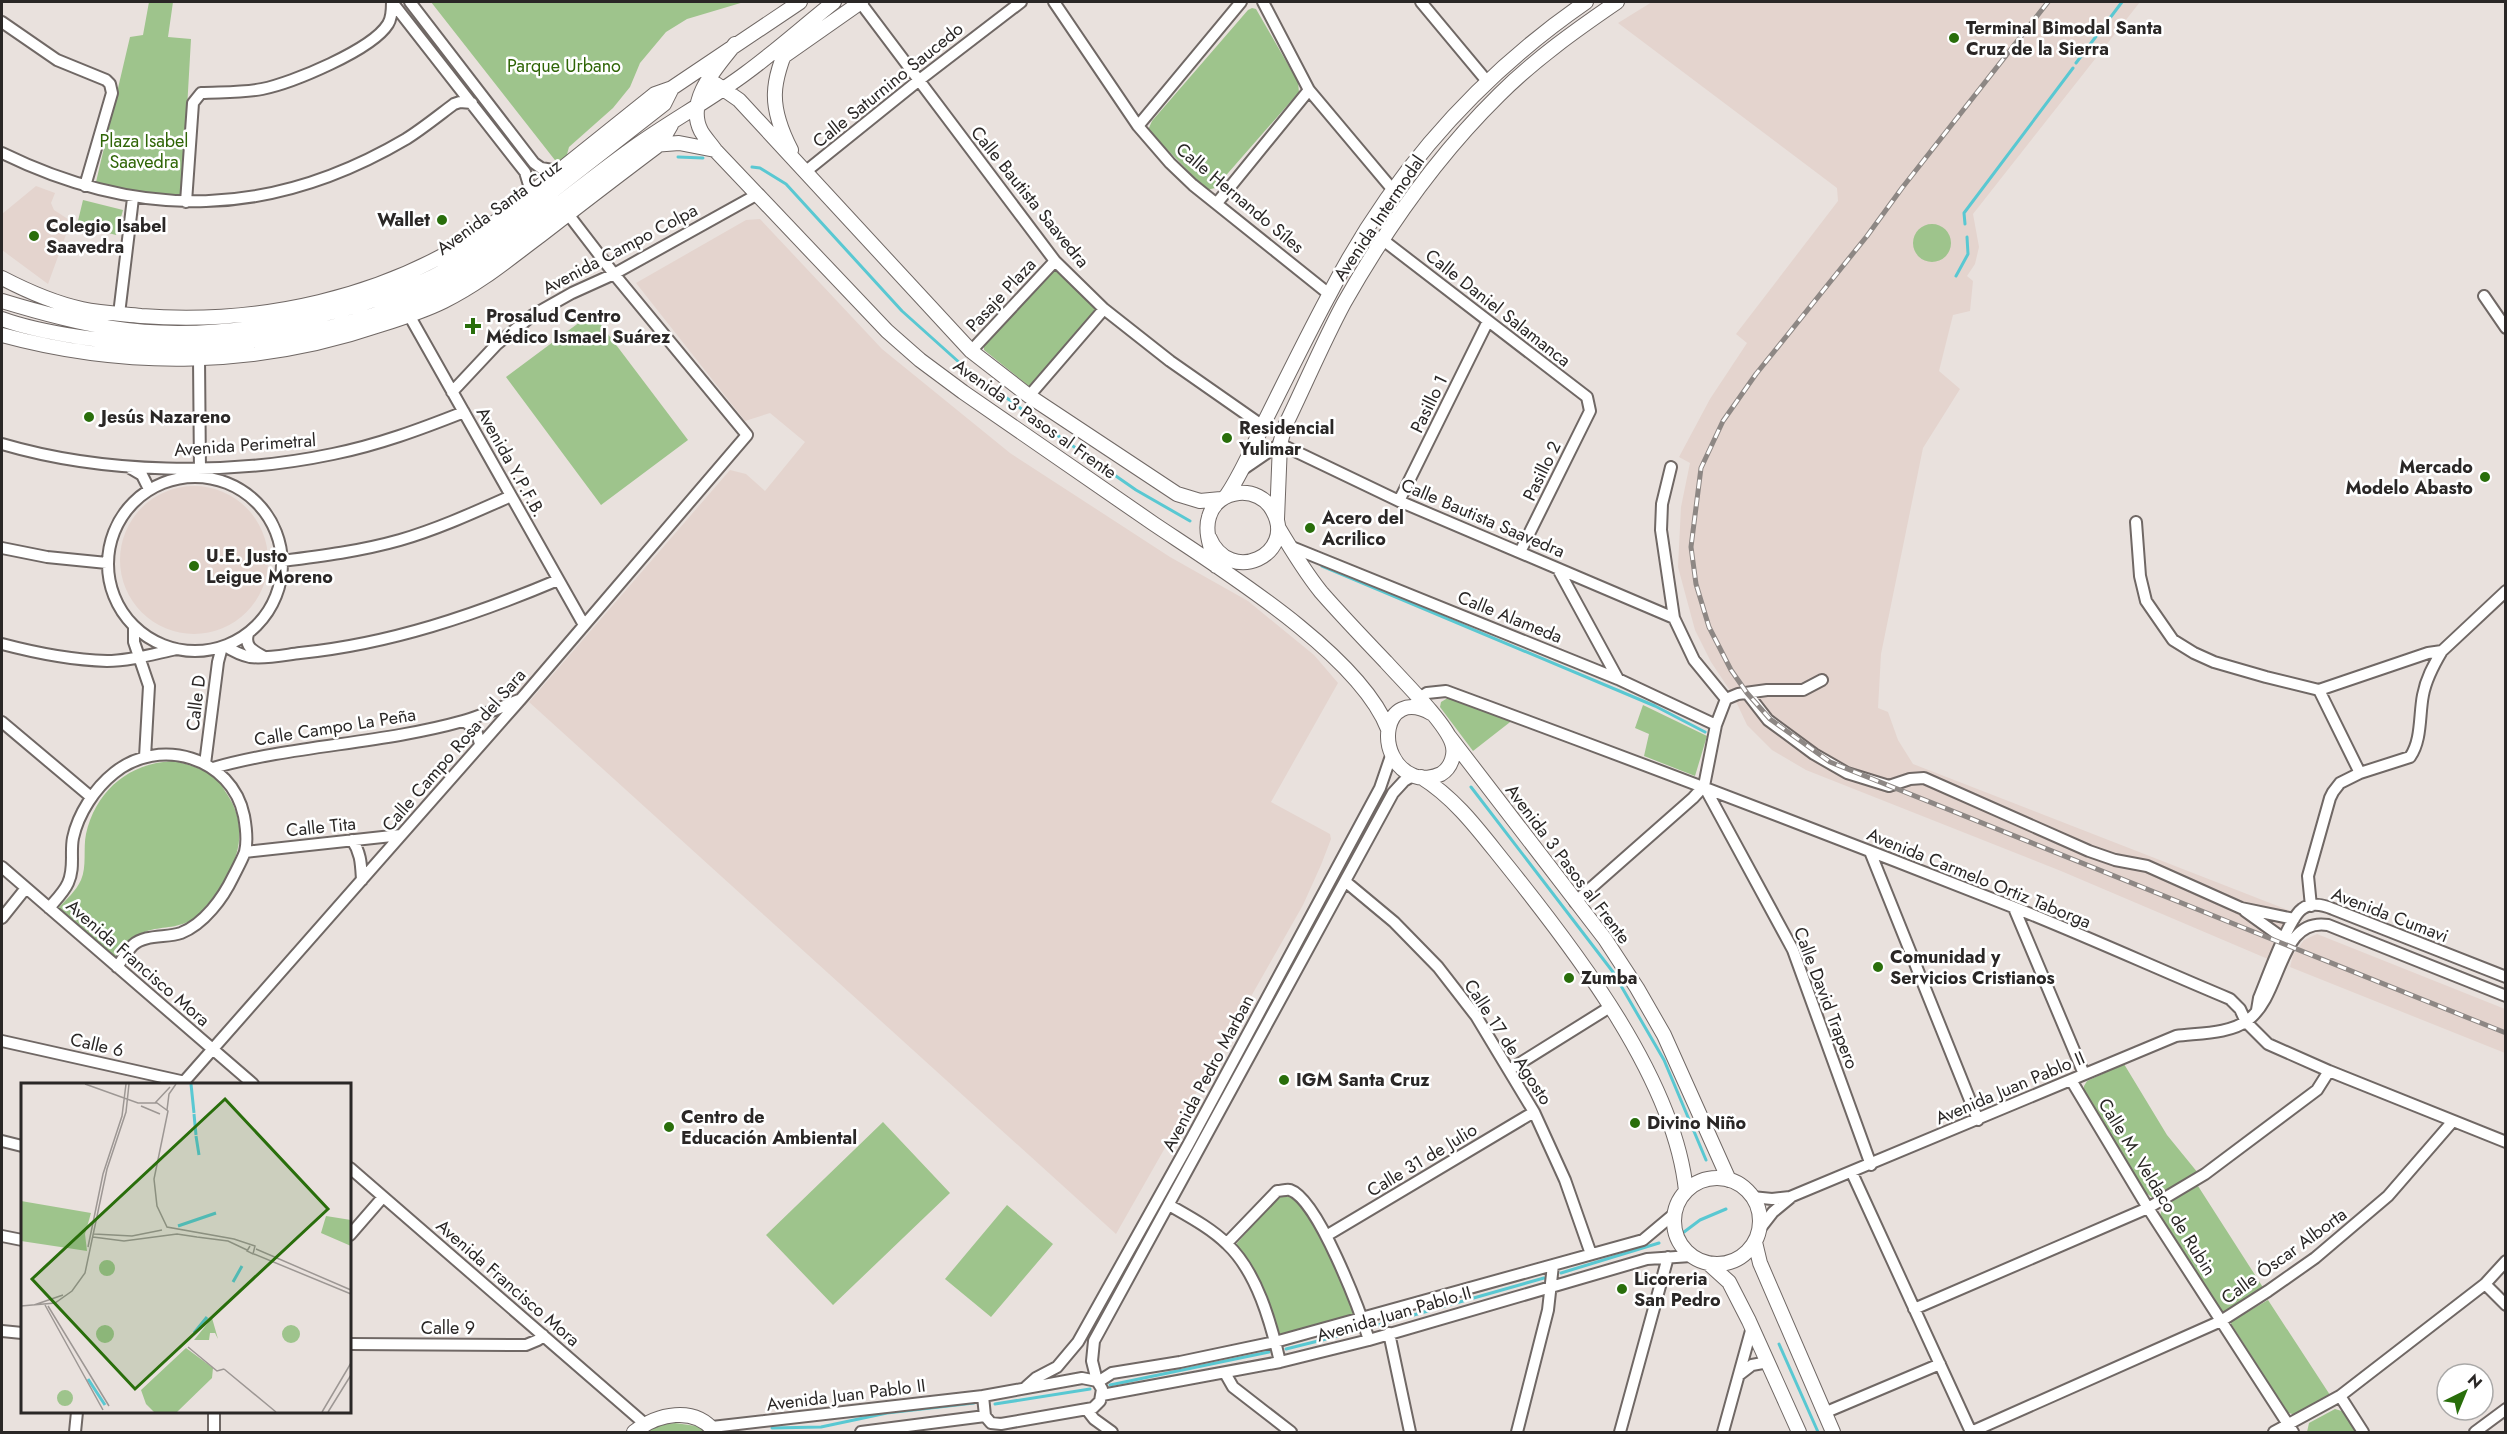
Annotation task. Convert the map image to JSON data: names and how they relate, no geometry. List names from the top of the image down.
{
  "streets": {
    "main road": ["Avenida Santa Cruz", "Avenida Intermodal", "Avenida 3 Pasos al Frente"],
    "street": [
      "Calle Saturnino Saucedo",
      "Calle Bautista Saavedra",
      "Calle Hernando Síles",
      "Avenida Campo Colpa",
      "Pasaje Plaza",
      "Calle Daniel Salamanca",
      "Pasillo 1",
      "Avenida Perimetral",
      "Avenida Y.P.F.B.",
      "Pasillo 2",
      "Calle Alameda",
      "Calle D",
      "Calle Campo La Peña",
      "Calle Campo Rosa del Sara",
      "Calle Tita",
      "Avenida Carmelo Ortiz Taborga",
      "Avenida Cumavi",
      "Avenida Francisco Mora",
      "Calle David Trapero",
      "Calle 17 de Agosto",
      "Calle 6",
      "Avenida Pedro Marban",
      "Avenida Juan Pablo II",
      "Calle 31 de Julio",
      "Calle M. Veldaco de Rubin",
      "Calle Óscar Alborta",
      "Calle 9"
    ]
  },
  "crossings": [
    ["Calle Saturnino Saucedo", "Calle Bautista Saavedra"],
    ["Calle Saturnino Saucedo", "Avenida 3 Pasos al Frente"],
    ["Calle Bautista Saavedra", "Avenida Santa Cruz"],
    ["Calle Bautista Saavedra", "Avenida Intermodal"],
    ["Calle Bautista Saavedra", "Pasaje Plaza"],
    ["Calle Bautista Saavedra", "Pasillo 1"],
    ["Calle Bautista Saavedra", "Pasillo 2"],
    ["Calle Hernando Síles", "Avenida Intermodal"],
    ["Avenida Santa Cruz", "Avenida 3 Pasos al Frente"],
    ["Avenida Santa Cruz", "Avenida Y.P.F.B."],
    ["Avenida Intermodal", "Calle Daniel Salamanca"],
    ["Avenida Intermodal", "Avenida 3 Pasos al Frente"],
    ["Avenida Campo Colpa", "Avenida 3 Pasos al Frente"],
    ["Avenida Campo Colpa", "Avenida Y.P.F.B."],
    ["Avenida Campo Colpa", "Calle Campo Rosa del Sara"],
    ["Pasaje Plaza", "Avenida 3 Pasos al Frente"],
    ["Calle Daniel Salamanca", "Pasillo 1"],
    ["Calle Daniel Salamanca", "Pasillo 2"],
    ["Avenida 3 Pasos al Frente", "Avenida Pedro Marban"],
    ["Avenida 3 Pasos al Frente", "Avenida Juan Pablo II"],
    ["Avenida Perimetral", "Avenida Y.P.F.B."],
    ["Avenida Perimetral", "Calle D"],
    ["Avenida Y.P.F.B.", "Calle Campo Rosa del Sara"],
    ["Calle D", "Calle Campo La Peña"],
    ["Calle D", "Calle Tita"],
    ["Calle D", "Avenida Francisco Mora"],
    ["Calle Campo La Peña", "Calle Campo Rosa del Sara"],
    ["Calle Campo La Peña", "Calle Tita"],
    ["Calle Campo La Peña", "Avenida Francisco Mora"],
    ["Calle Campo Rosa del Sara", "Calle Tita"],
    ["Calle Campo Rosa del Sara", "Avenida Francisco Mora"],
    ["Calle Campo Rosa del Sara", "Calle 6"],
    ["Calle Tita", "Avenida Francisco Mora"],
    ["Avenida Carmelo Ortiz Taborga", "Avenida Cumavi"],
    ["Avenida Carmelo Ortiz Taborga", "Calle David Trapero"],
    ["Avenida Carmelo Ortiz Taborga", "Avenida Juan Pablo II"],
    ["Avenida Carmelo Ortiz Taborga", "Calle Óscar Alborta"],
    ["Avenida Cumavi", "Avenida Juan Pablo II"],
    ["Avenida Francisco Mora", "Calle 9"],
    ["Calle David Trapero", "Avenida Juan Pablo II"],
    ["Calle 17 de Agosto", "Avenida Pedro Marban"],
    ["Calle 17 de Agosto", "Avenida Juan Pablo II"],
    ["Calle 17 de Agosto", "Calle 31 de Julio"],
    ["Avenida Pedro Marban", "Avenida Juan Pablo II"],
    ["Avenida Juan Pablo II", "Calle M. Veldaco de Rubin"],
    ["Calle M. Veldaco de Rubin", "Calle Óscar Alborta"]
  ],
  "parks": ["Parque Urbano", "Plaza Isabel Saavedra"],
  "places": {
    "other": [
      "Terminal Bimodal Santa Cruz de la Sierra",
      "Wallet",
      "Colegio Isabel Saavedra",
      "Jesús Nazareno",
      "Residencial Yulimar",
      "Mercado Modelo Abasto",
      "Acero del Acrilico",
      "U.E. Justo Leigue Moreno",
      "Comunidad y Servicios Cristianos",
      "Zumba",
      "IGM Santa Cruz",
      "Divino Niño",
      "Centro de Educación Ambiental",
      "Licoreria San Pedro"
    ],
    "health": ["Prosalud Centro Médico Ismael Suárez"]
  },
  "north": "top right"
}
